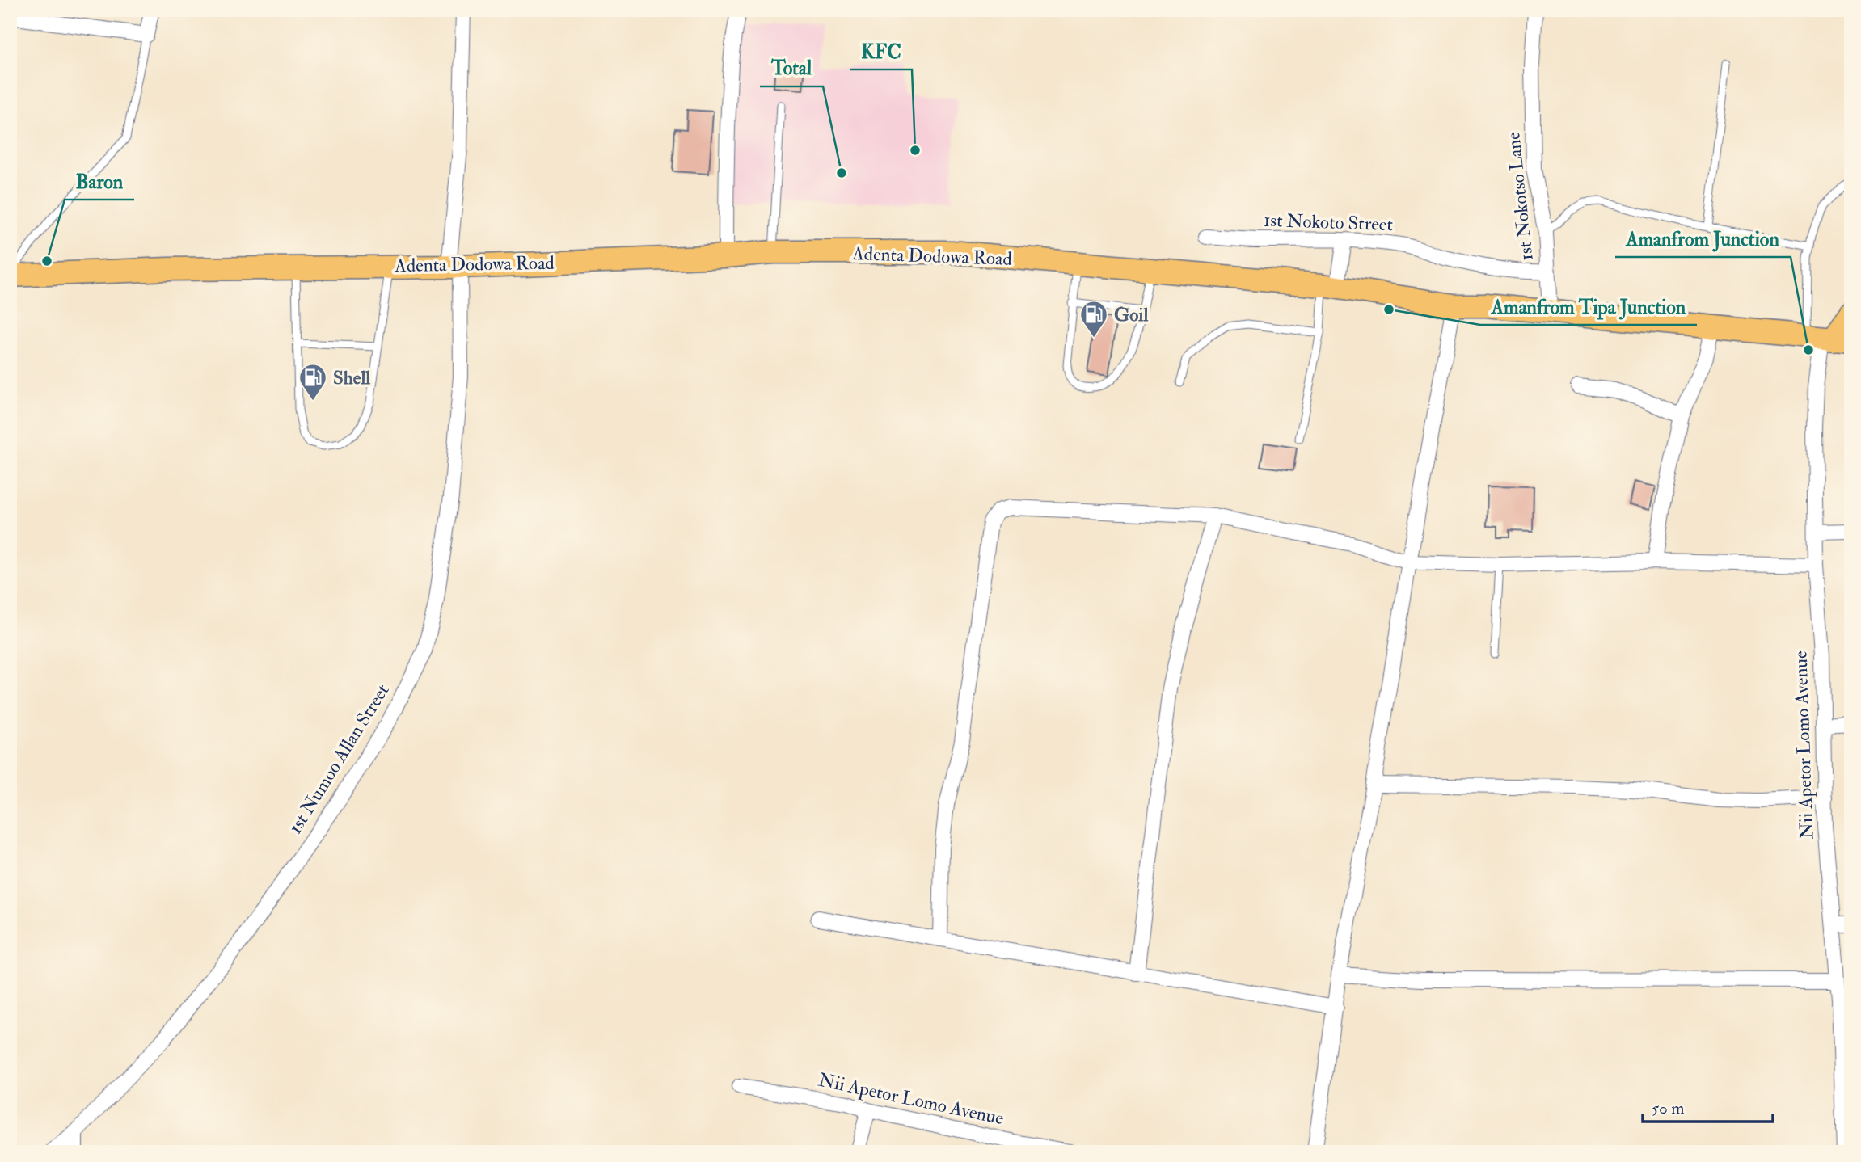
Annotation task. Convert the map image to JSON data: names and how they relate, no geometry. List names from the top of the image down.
{
  "streets": {
    "main road": ["Adenta Dodowa Road"],
    "street": [
      "1st Nokotso Lane",
      "1st Nokoto Street",
      "Nii Apetor Lomo Avenue",
      "1st Numoo Allan Street"
    ]
  },
  "crossings": [
    ["1st Nokotso Lane", "1st Nokoto Street"],
    ["1st Nokotso Lane", "Adenta Dodowa Road"],
    ["Adenta Dodowa Road", "Nii Apetor Lomo Avenue"],
    ["Adenta Dodowa Road", "1st Numoo Allan Street"]
  ],
  "places": {
    "other": [
      "KFC",
      "Total",
      "Baron",
      "Amanfrom Tipa Junction",
      "Amanfrom Junction"
    ],
    "fuel station": ["Goil", "Shell"]
  },
  "scale_bar": "50 m"
}
